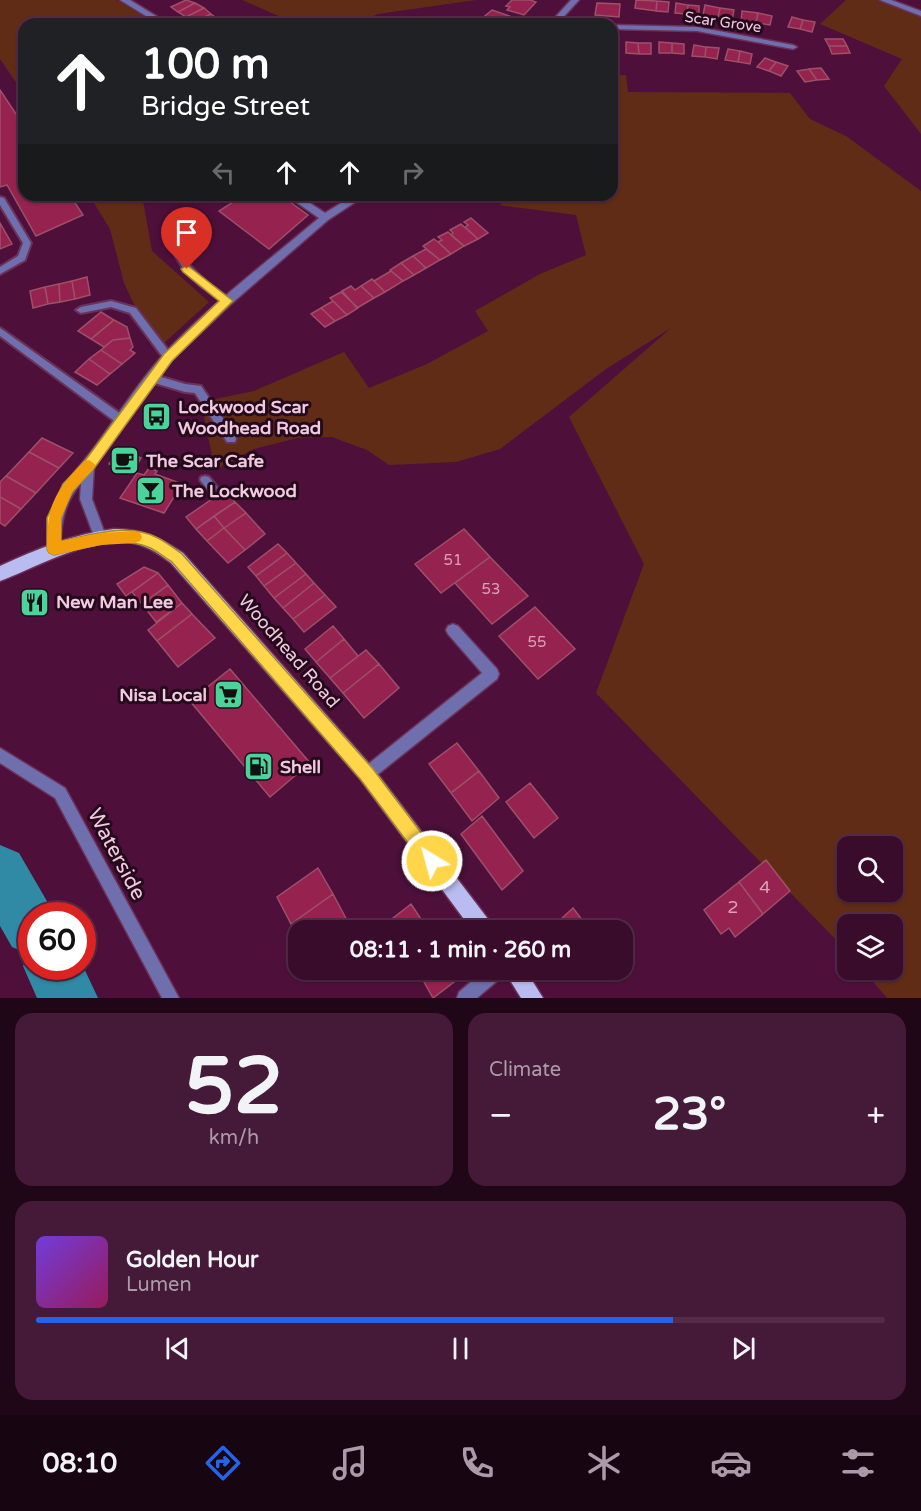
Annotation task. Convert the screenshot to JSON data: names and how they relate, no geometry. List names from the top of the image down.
{
  "streets": {
    "main road": ["Woodhead Road"],
    "street": ["Scar Grove", "Waterside"]
  },
  "places": {
    "bus stop": ["Lockwood Scar Woodhead Road"],
    "cafe": ["The Scar Cafe"],
    "bar": ["The Lockwood"],
    "restaurant": ["New Man Lee"],
    "supermarket": ["Nisa Local"],
    "fuel station": ["Shell"]
  },
  "house_numbers": [
    "51",
    "53",
    "55",
    "4",
    "2"
  ],
  "page": {
    "turn": ["100 m", "Bridge Street"],
    "limit": "60",
    "trip": "08:11 · 1 min · 260 m",
    "tile": [
      ["52", "km/h"],
      "Climate"
    ],
    "heat": ["−", "23°", "+"],
    "song": ["Golden Hour", "Lumen"],
    "tabs": "08:10"
  }
}
